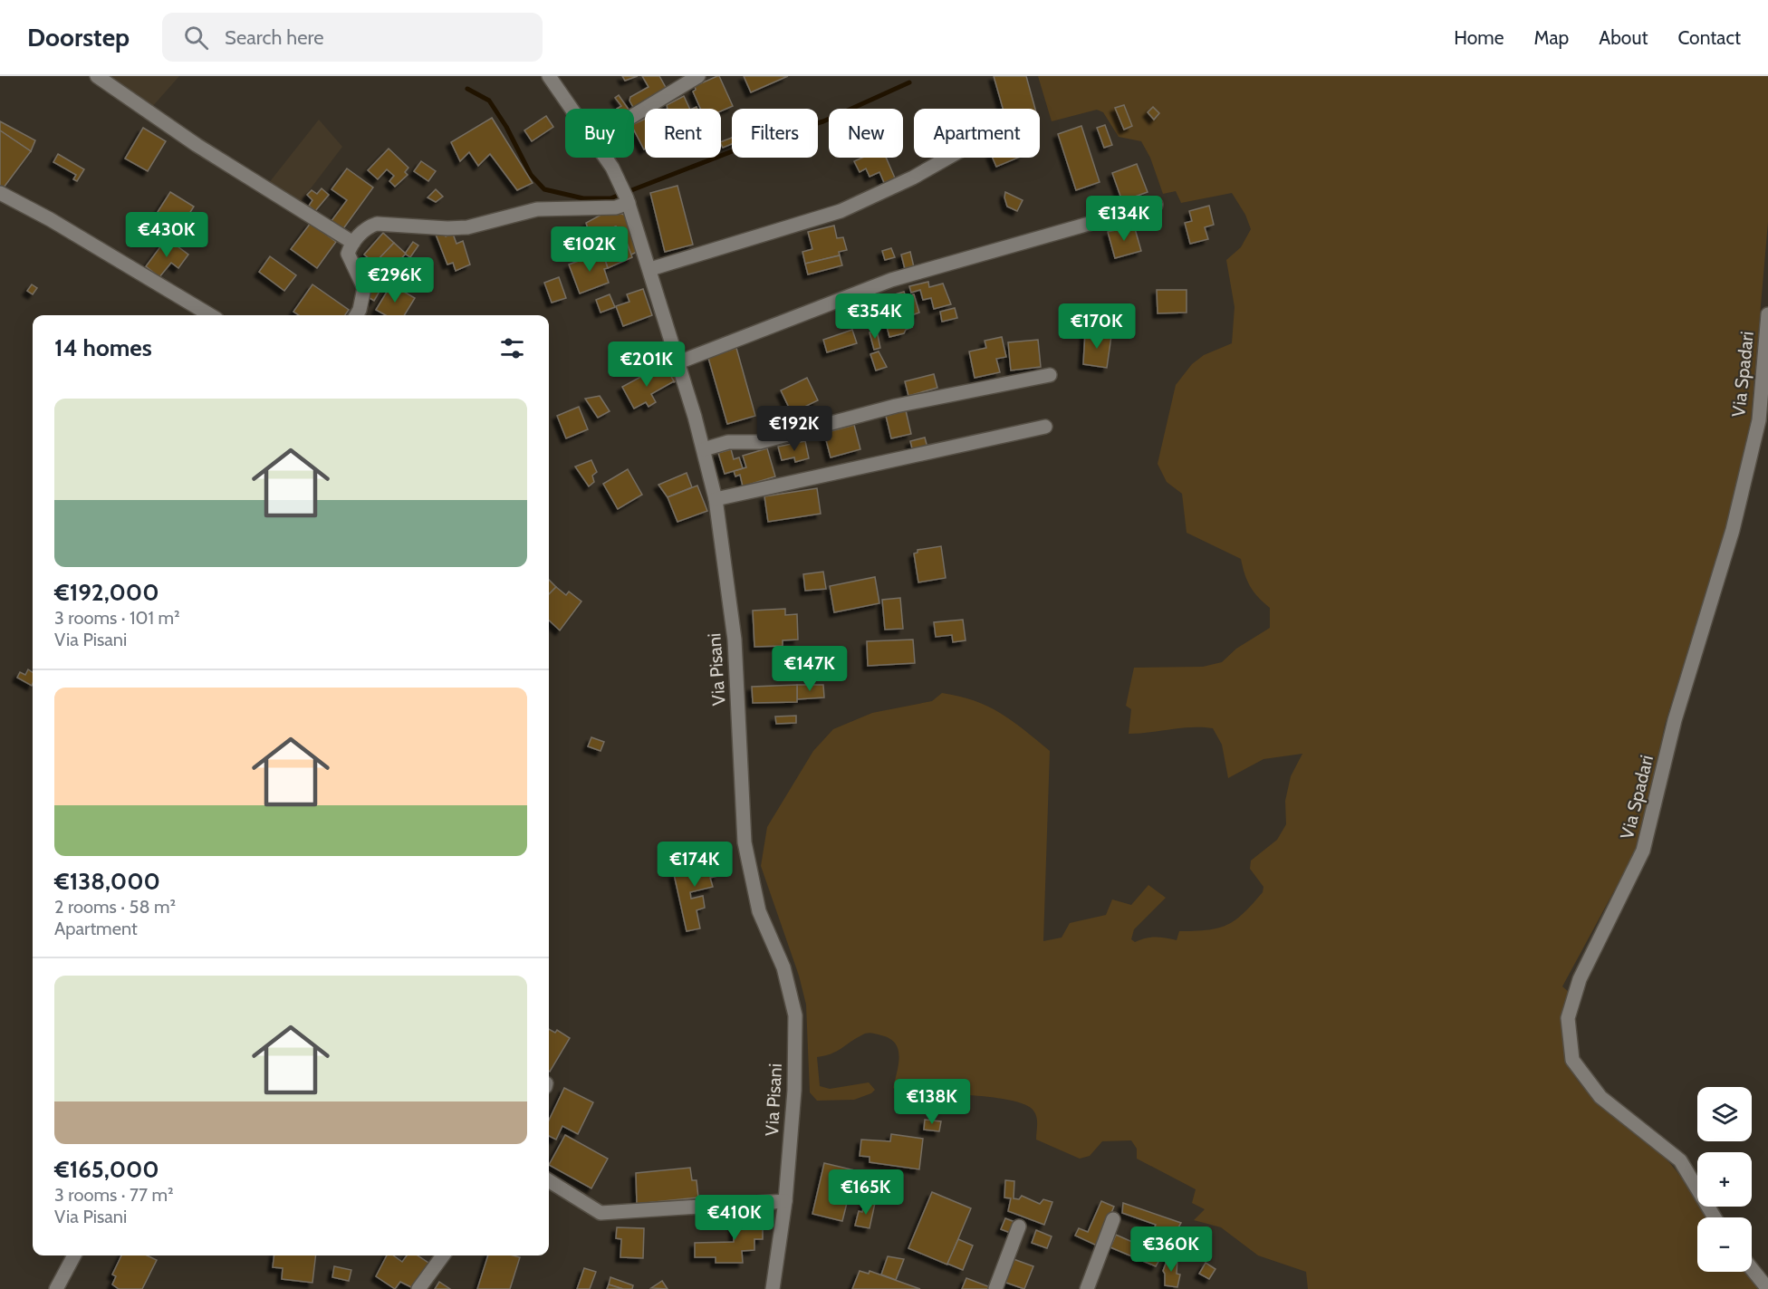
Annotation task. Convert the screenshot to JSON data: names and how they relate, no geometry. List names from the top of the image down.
{
  "streets": {
    "street": ["Via Spadari", "Via Pisani"]
  },
  "page": {
    "header": "Doorstep",
    "search": "Search here",
    "nav": [
      "Home",
      "Map",
      "About",
      "Contact"
    ],
    "chip": [
      "Buy",
      "Rent",
      "Filters",
      "New",
      "Apartment"
    ],
    "price": [
      "€134K",
      "€430K",
      "€102K",
      "€296K",
      "€354K",
      "€170K",
      "€201K",
      "€192K",
      "€147K",
      "€174K",
      "€138K",
      "€165K",
      "€410K",
      "€360K"
    ],
    "heading": "14 homes",
    "list": [
      {
        "name": "€192,000",
        "note": "3 rooms · 101 m² · Via Pisani"
      },
      {
        "name": "€138,000",
        "note": "2 rooms · 58 m² · Apartment"
      },
      {
        "name": "€165,000",
        "note": "3 rooms · 77 m² · Via Pisani"
      }
    ],
    "map_buttons": ["+", "−"]
  }
}
